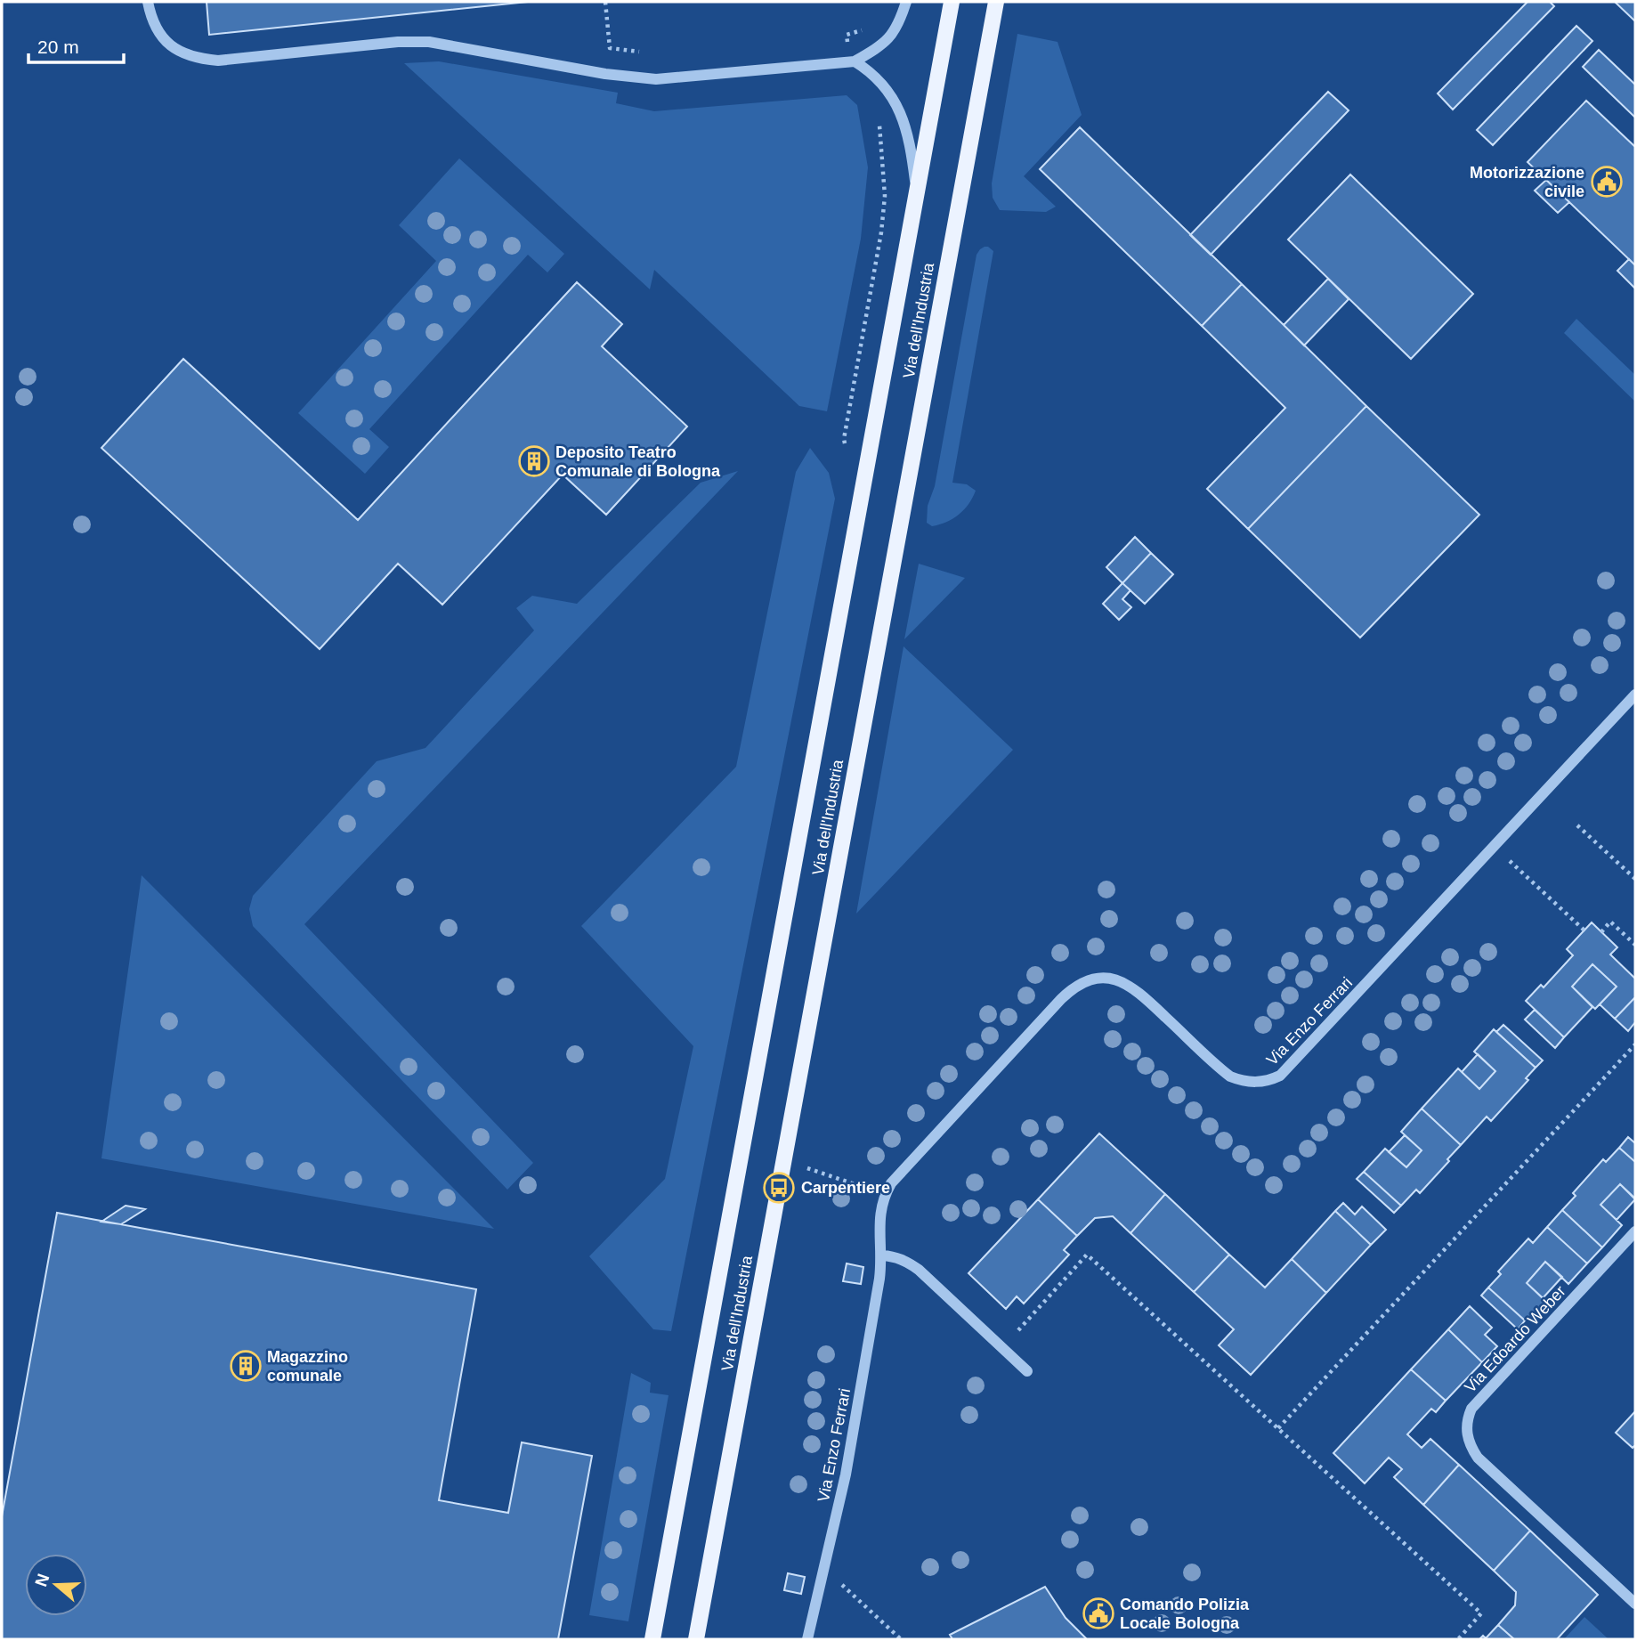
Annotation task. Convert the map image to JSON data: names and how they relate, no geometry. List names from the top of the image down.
{
  "streets": {
    "main road": ["Via dell'Industria"],
    "street": ["Via Enzo Ferrari", "Via Edoardo Weber"]
  },
  "places": {
    "public building": ["Motorizzazione civile", "Comando Polizia Locale Bologna"],
    "building": ["Deposito Teatro Comunale di Bologna", "Magazzino comunale"],
    "bus stop": ["Carpentiere"]
  },
  "scale_bar": "20 m",
  "north": "left"
}
